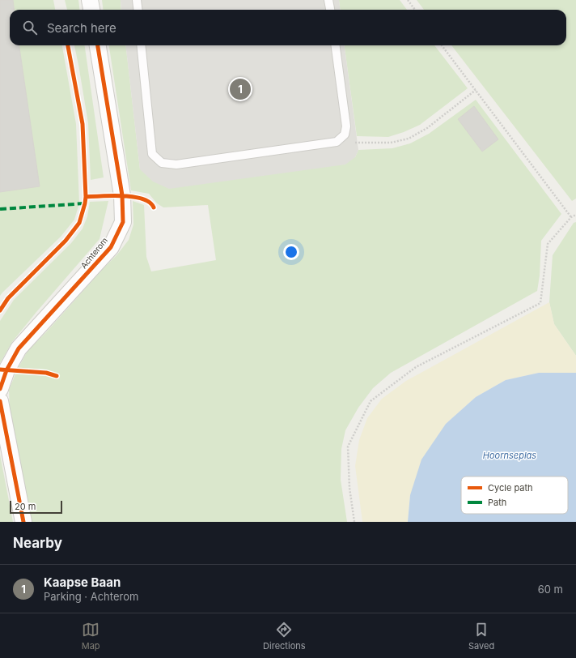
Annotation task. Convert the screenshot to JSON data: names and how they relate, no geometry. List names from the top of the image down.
{
  "streets": {
    "street": ["Achterom"]
  },
  "water": ["Hoornseplas"],
  "legend": ["Cycle path", "Path"],
  "scale_bar": "20 m",
  "page": {
    "search": "Search here",
    "pins": "1",
    "scale": "20 m",
    "heading": "Nearby",
    "list": [
      {
        "mark": "1",
        "name": "Kaapse Baan",
        "note": "Parking · Achterom",
        "value": "60 m"
      }
    ],
    "nav": ["Map", "Directions", "Saved"]
  }
}
